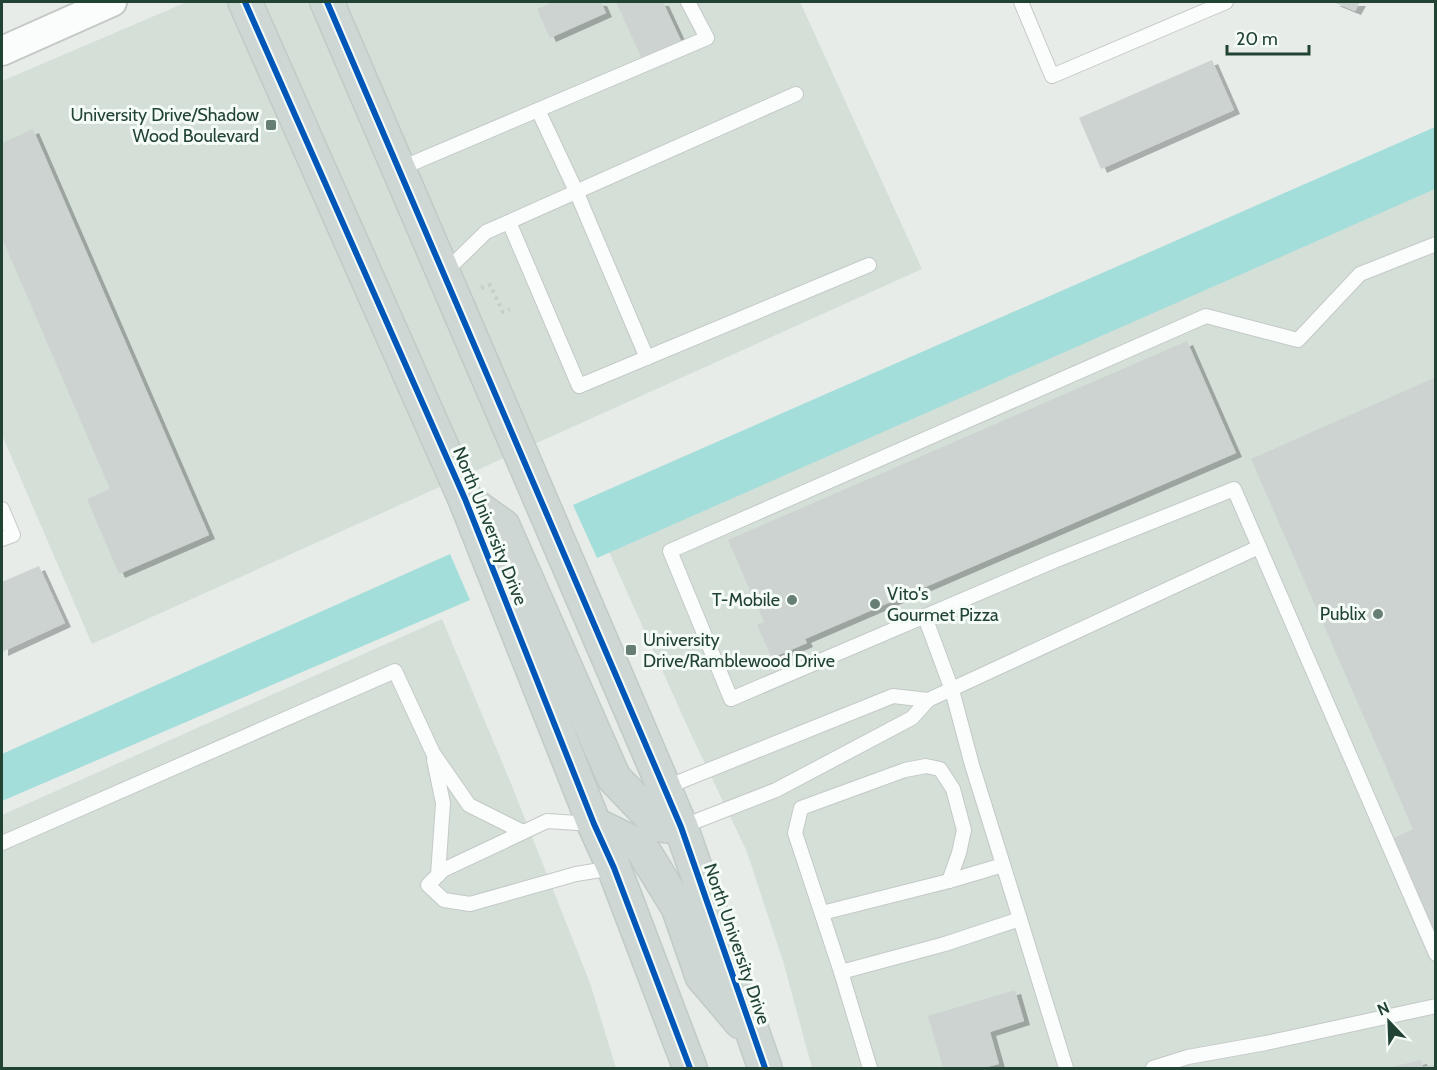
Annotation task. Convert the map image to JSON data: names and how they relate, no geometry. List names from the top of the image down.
{
  "streets": {
    "main road": ["North University Drive"]
  },
  "places": {
    "transit": ["University Drive/Shadow Wood Boulevard", "University Drive/Ramblewood Drive"],
    "other": ["T-Mobile", "Vito's Gourmet Pizza", "Publix"]
  },
  "scale_bar": "20 m",
  "north": "top left"
}
